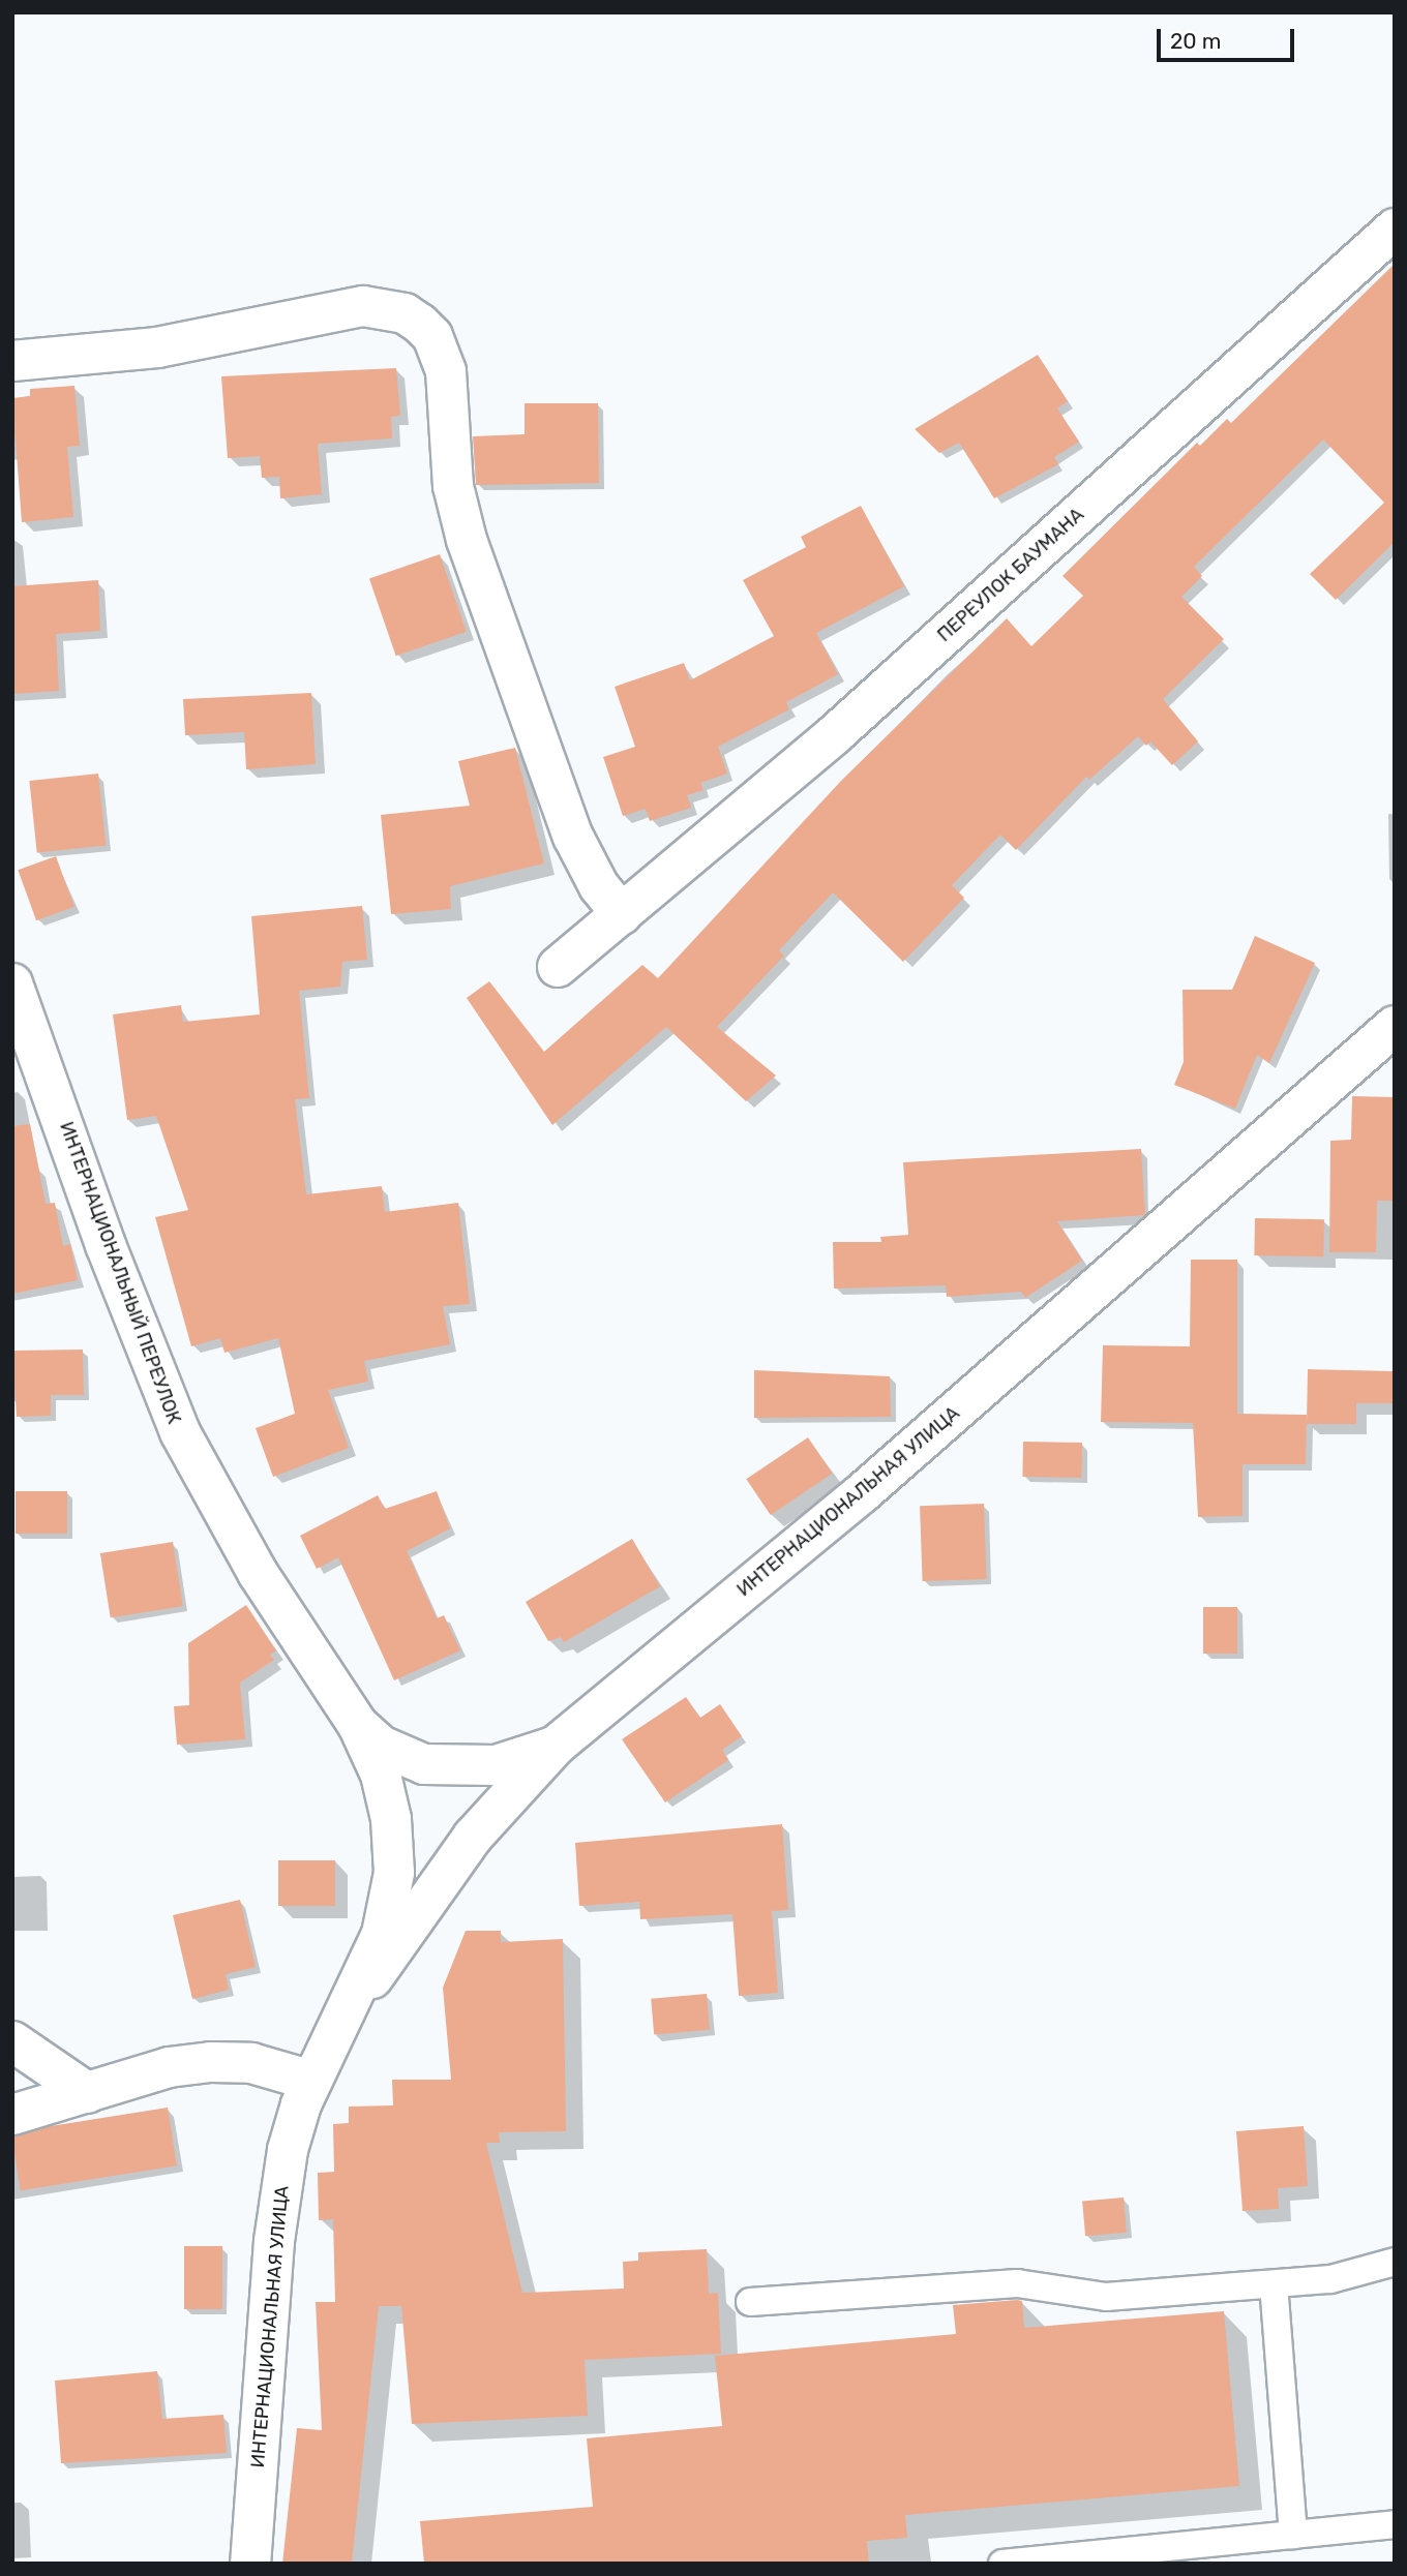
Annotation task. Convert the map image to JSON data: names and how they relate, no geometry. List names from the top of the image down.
{
  "streets": {
    "street": ["ПЕРЕУЛОК БАУМАНА", "ИНТЕРНАЦИОНАЛЬНЫЙ ПЕРЕУЛОК", "ИНТЕРНАЦИОНАЛЬНАЯ УЛИЦА"]
  },
  "crossings": [
    ["ИНТЕРНАЦИОНАЛЬНЫЙ ПЕРЕУЛОК", "ИНТЕРНАЦИОНАЛЬНАЯ УЛИЦА"]
  ],
  "scale_bar": "20 m"
}
